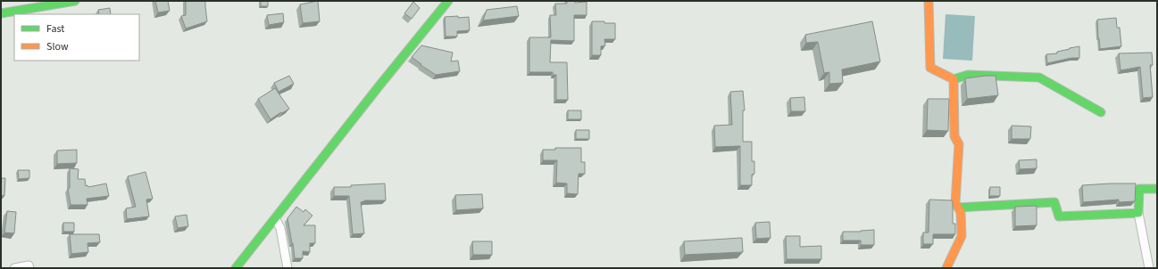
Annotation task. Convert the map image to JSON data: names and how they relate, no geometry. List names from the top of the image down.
{
  "legend": ["Fast", "Slow"]
}
